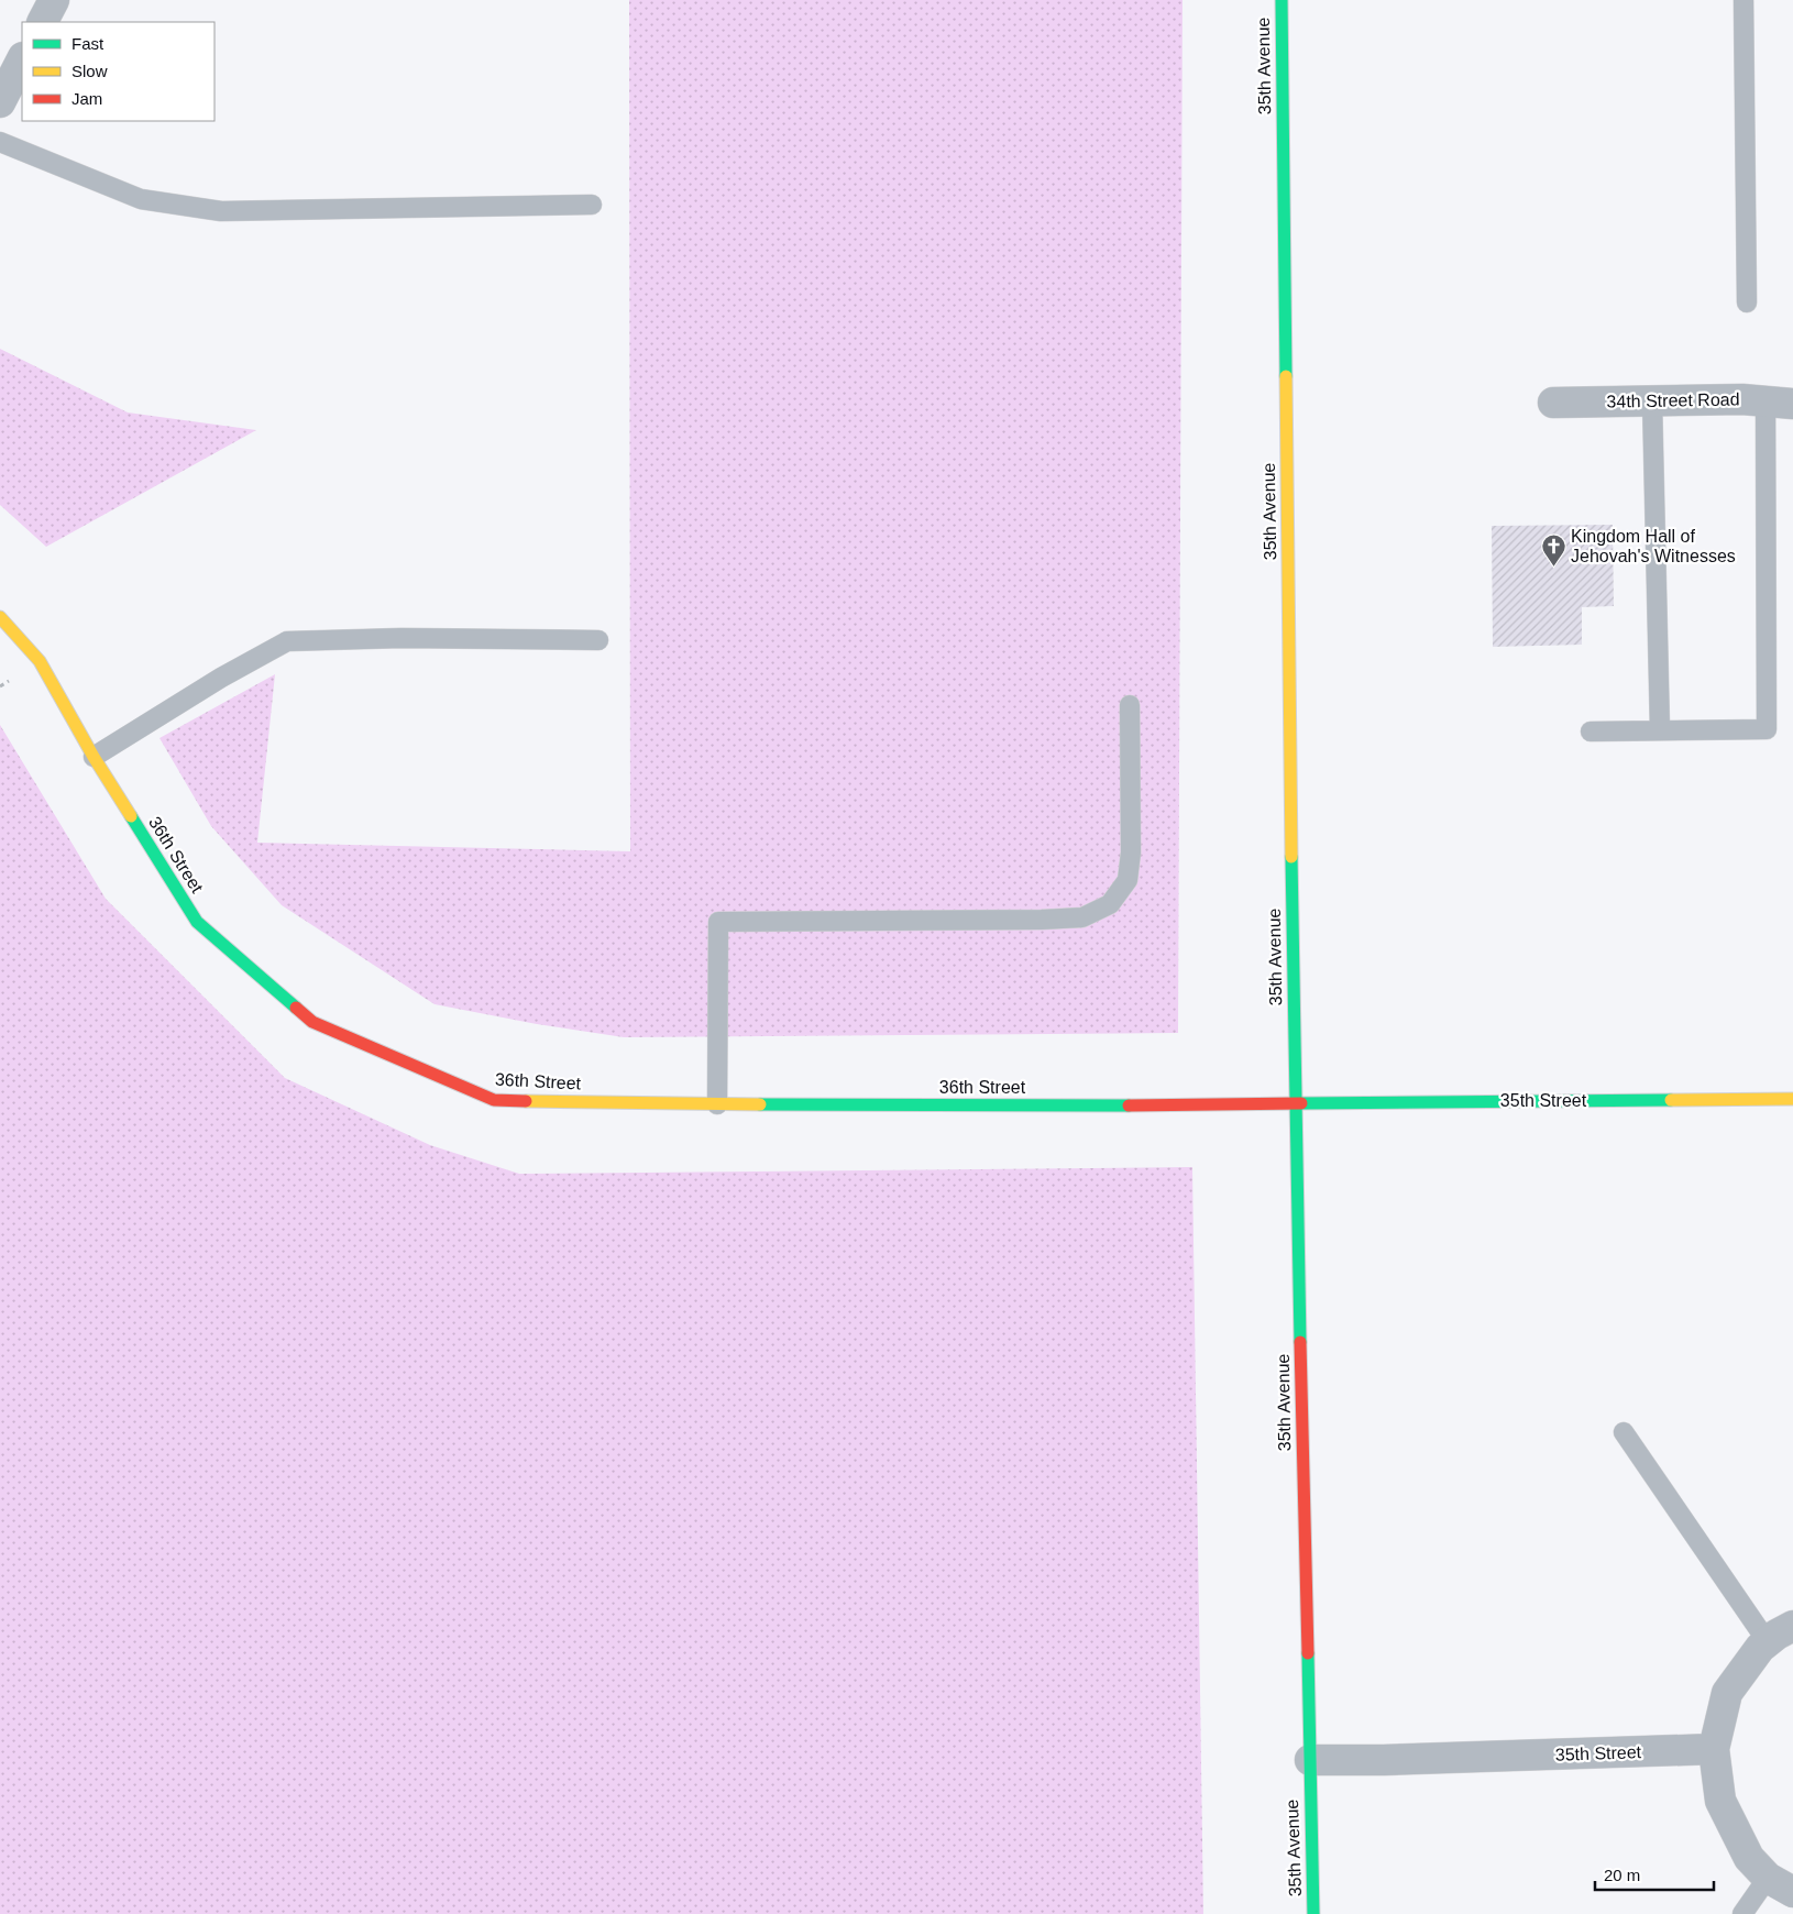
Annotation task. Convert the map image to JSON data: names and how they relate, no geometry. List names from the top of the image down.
{
  "streets": {
    "street": [
      "35th Avenue",
      "34th Street Road",
      "36th Street",
      "35th Street"
    ]
  },
  "crossings": [
    ["35th Avenue", "36th Street"],
    ["35th Avenue", "35th Street"],
    ["36th Street", "35th Street"]
  ],
  "places": {
    "church": ["Kingdom Hall of Jehovah's Witnesses"]
  },
  "legend": ["Fast", "Slow", "Jam"],
  "scale_bar": "20 m"
}
